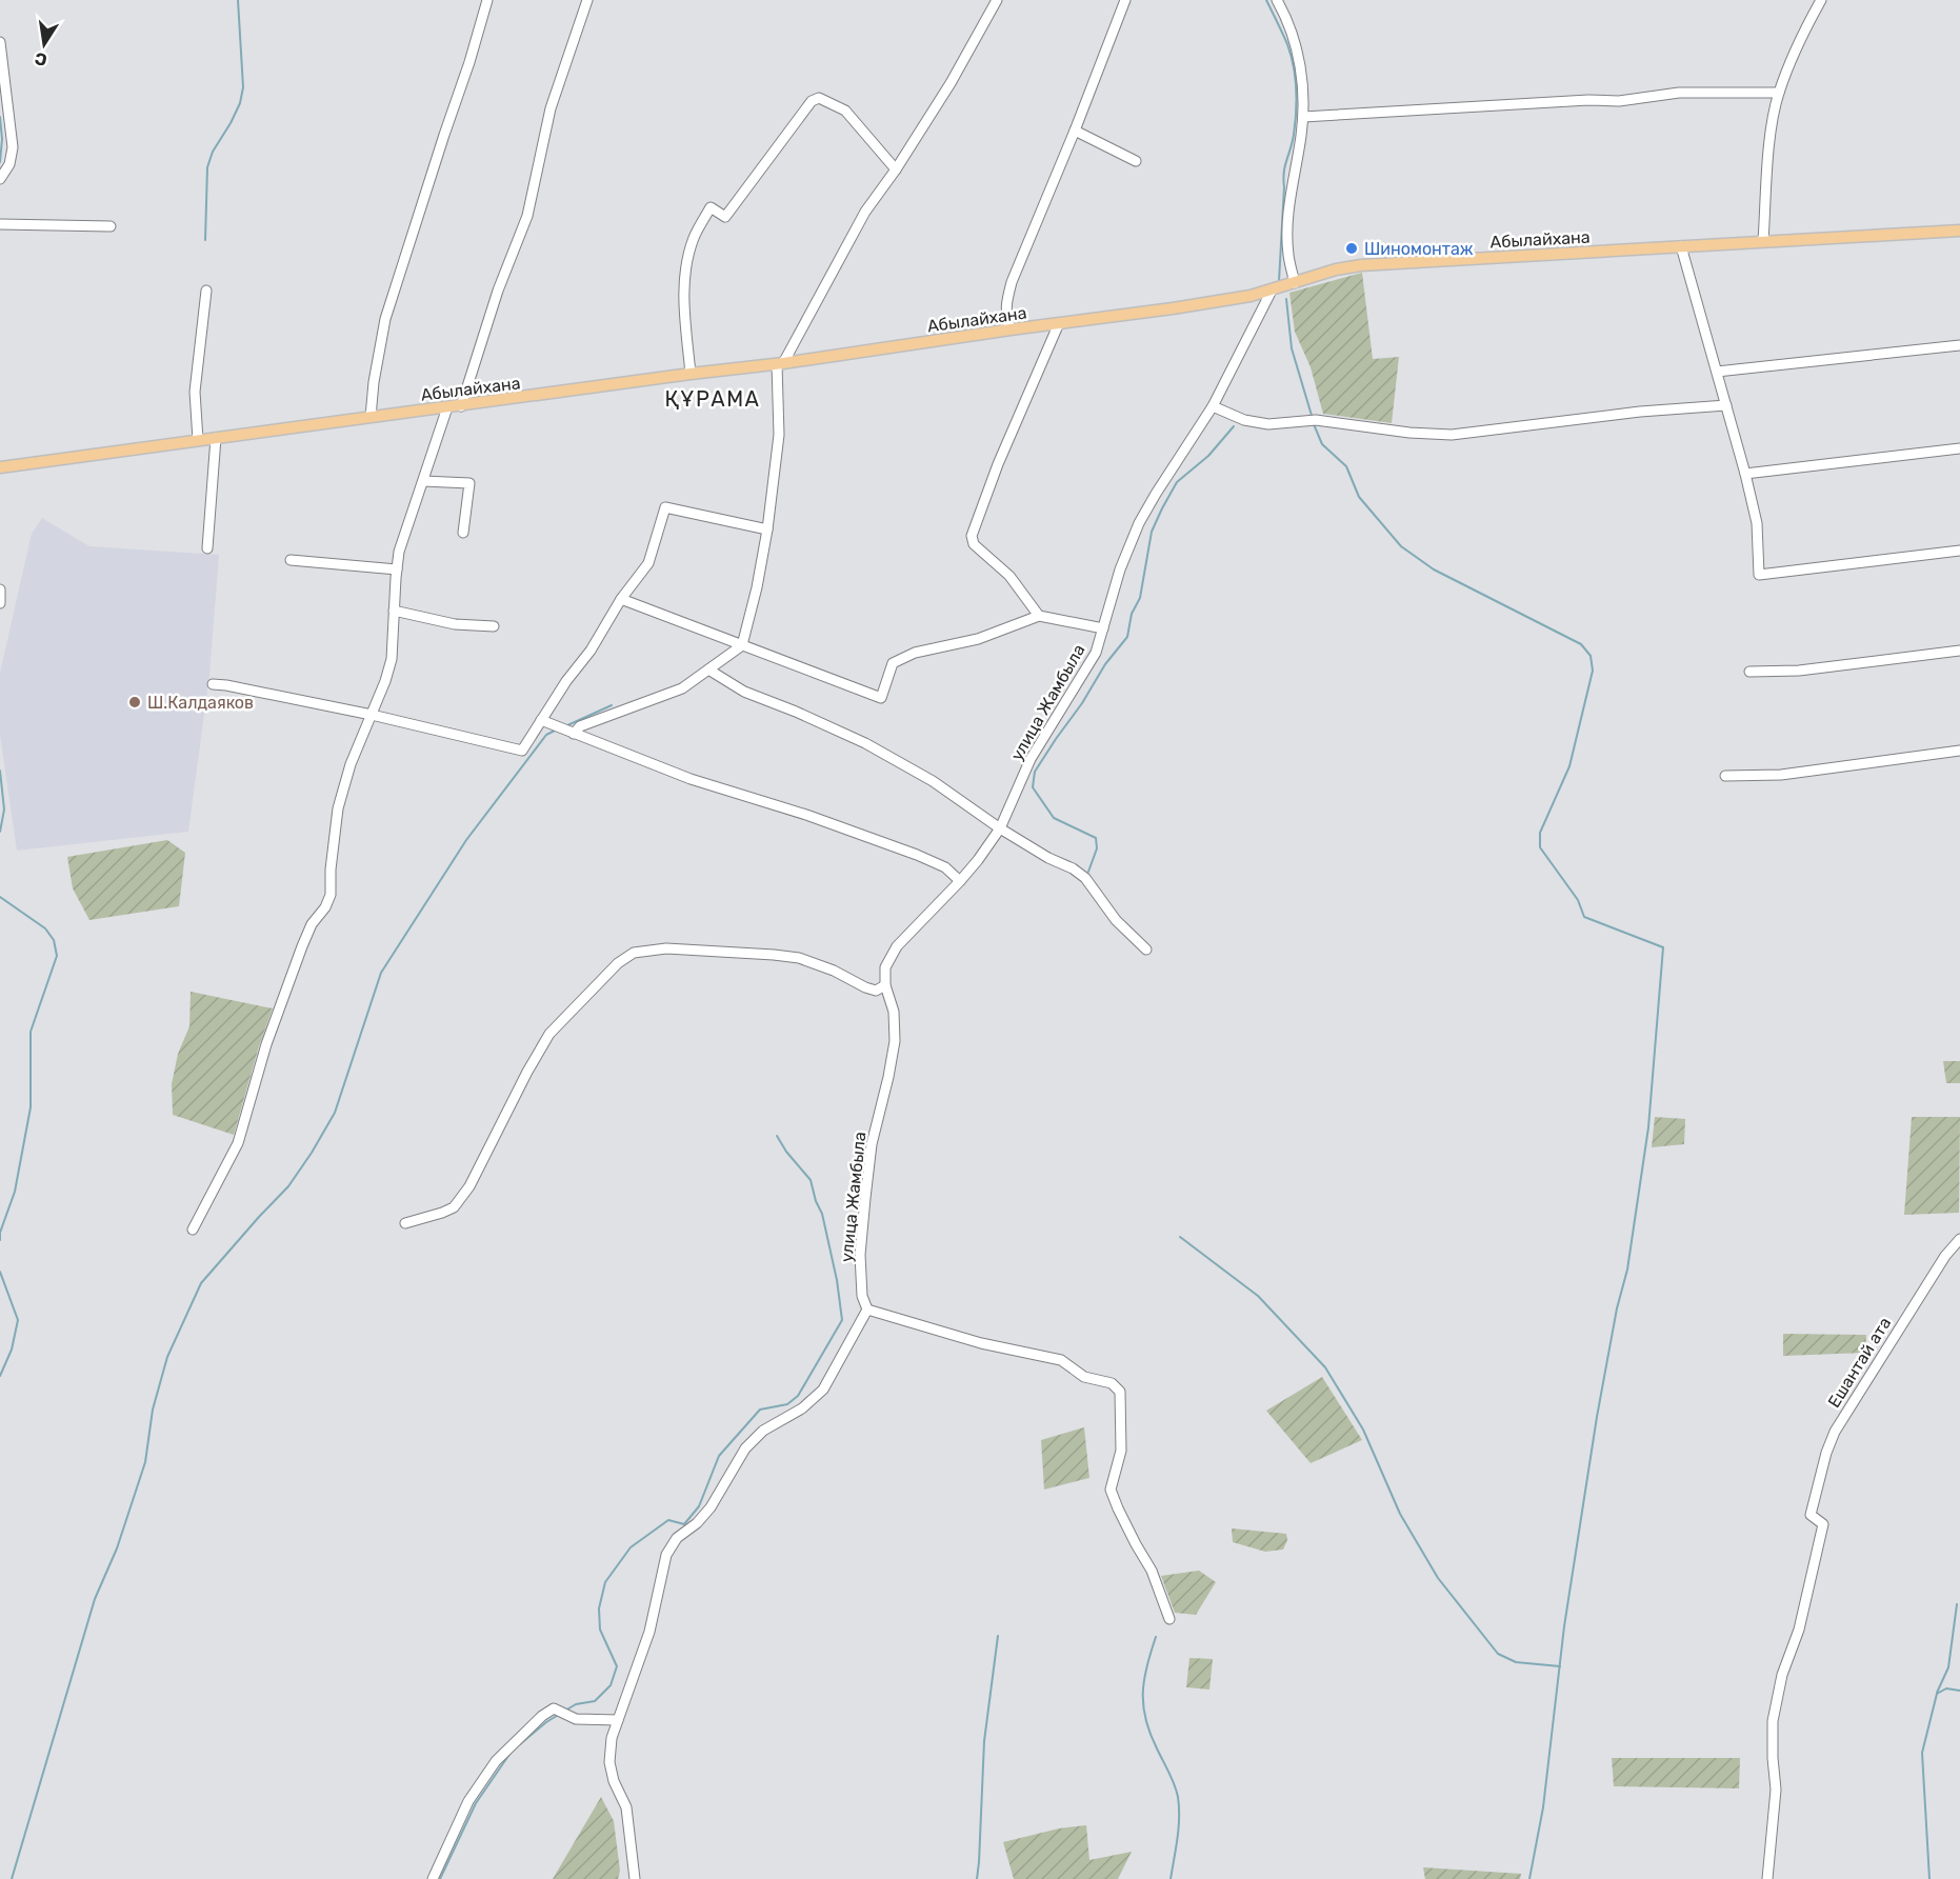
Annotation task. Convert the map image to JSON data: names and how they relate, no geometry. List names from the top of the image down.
{
  "streets": {
    "main road": ["Абылайхана"],
    "street": ["улица Жамбыла", "Ешантай ата"]
  },
  "crossings": [
    ["Абылайхана", "улица Жамбыла"]
  ],
  "districts": ["ҚҰРАМА"],
  "places": ["Шиномонтаж", "Ш.Калдаяков"],
  "north": "bottom"
}
